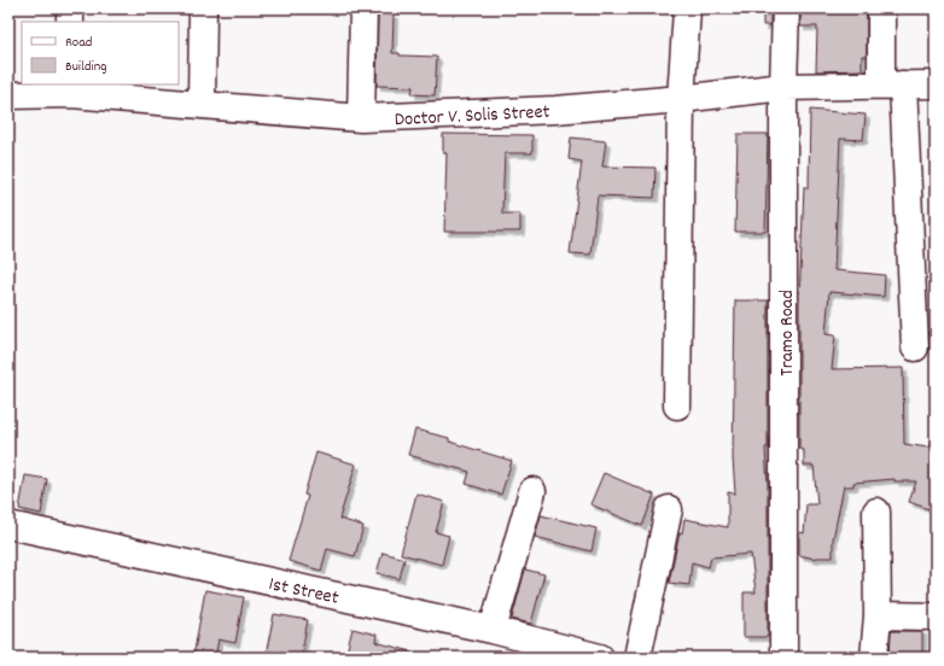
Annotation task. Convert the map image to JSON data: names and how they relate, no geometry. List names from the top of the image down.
{
  "streets": {
    "street": ["Doctor V. Solis Street", "Tramo Road", "1st Street"]
  },
  "crossings": [
    ["Doctor V. Solis Street", "Tramo Road"]
  ],
  "legend": ["Road", "Building"]
}
